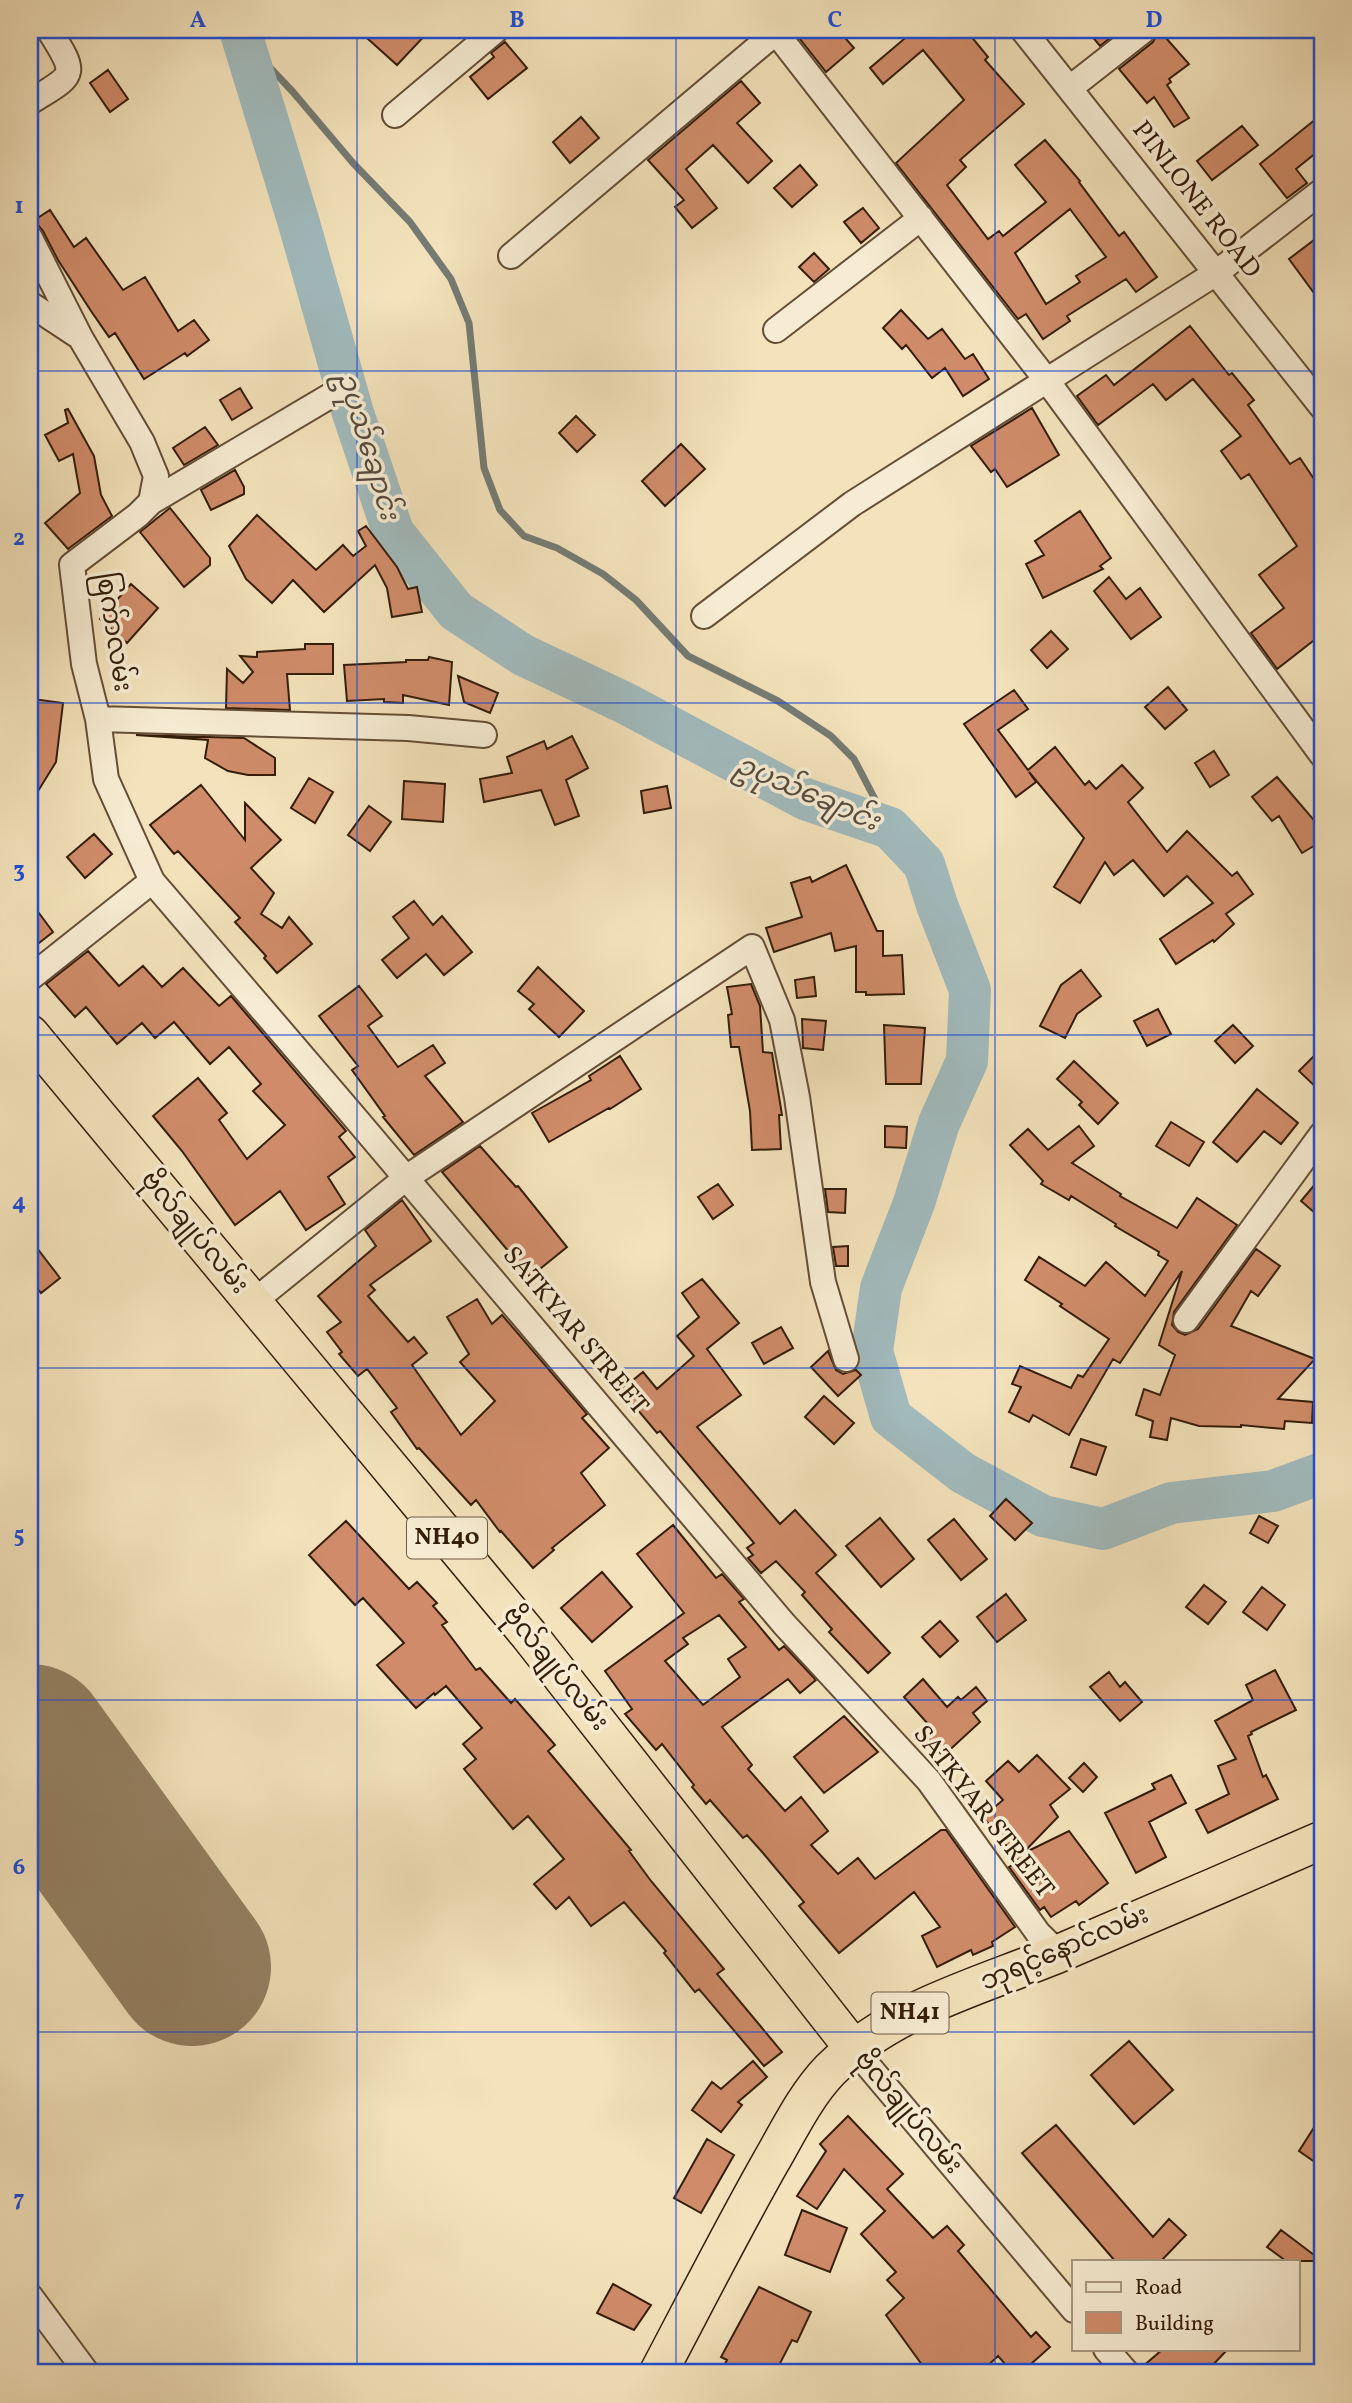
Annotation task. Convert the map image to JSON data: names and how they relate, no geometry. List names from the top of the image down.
{
  "streets": {
    "highway": [
      "ဗိုလ်ချုပ်လမ်း",
      "NH40",
      "ဘုရင့်နောင်လမ်း",
      "NH41"
    ],
    "street": ["PINLONE ROAD", "စြက်ာလမ်း", "SATKYAR STREET"]
  },
  "crossings": [
    ["စြက်ာလမ်း", "SATKYAR STREET"],
    ["ဗိုလ်ချုပ်လမ်း", "ဘုရင့်နောင်လမ်း"],
    ["SATKYAR STREET", "ဘုရင့်နောင်လမ်း"]
  ],
  "water": ["ဥပုသ်ချောင်း"],
  "legend": ["Road", "Building"],
  "grid": {
    "columns": [
      "A",
      "B",
      "C",
      "D"
    ],
    "rows": [
      "1",
      "2",
      "3",
      "4",
      "5",
      "6",
      "7"
    ]
  }
}
